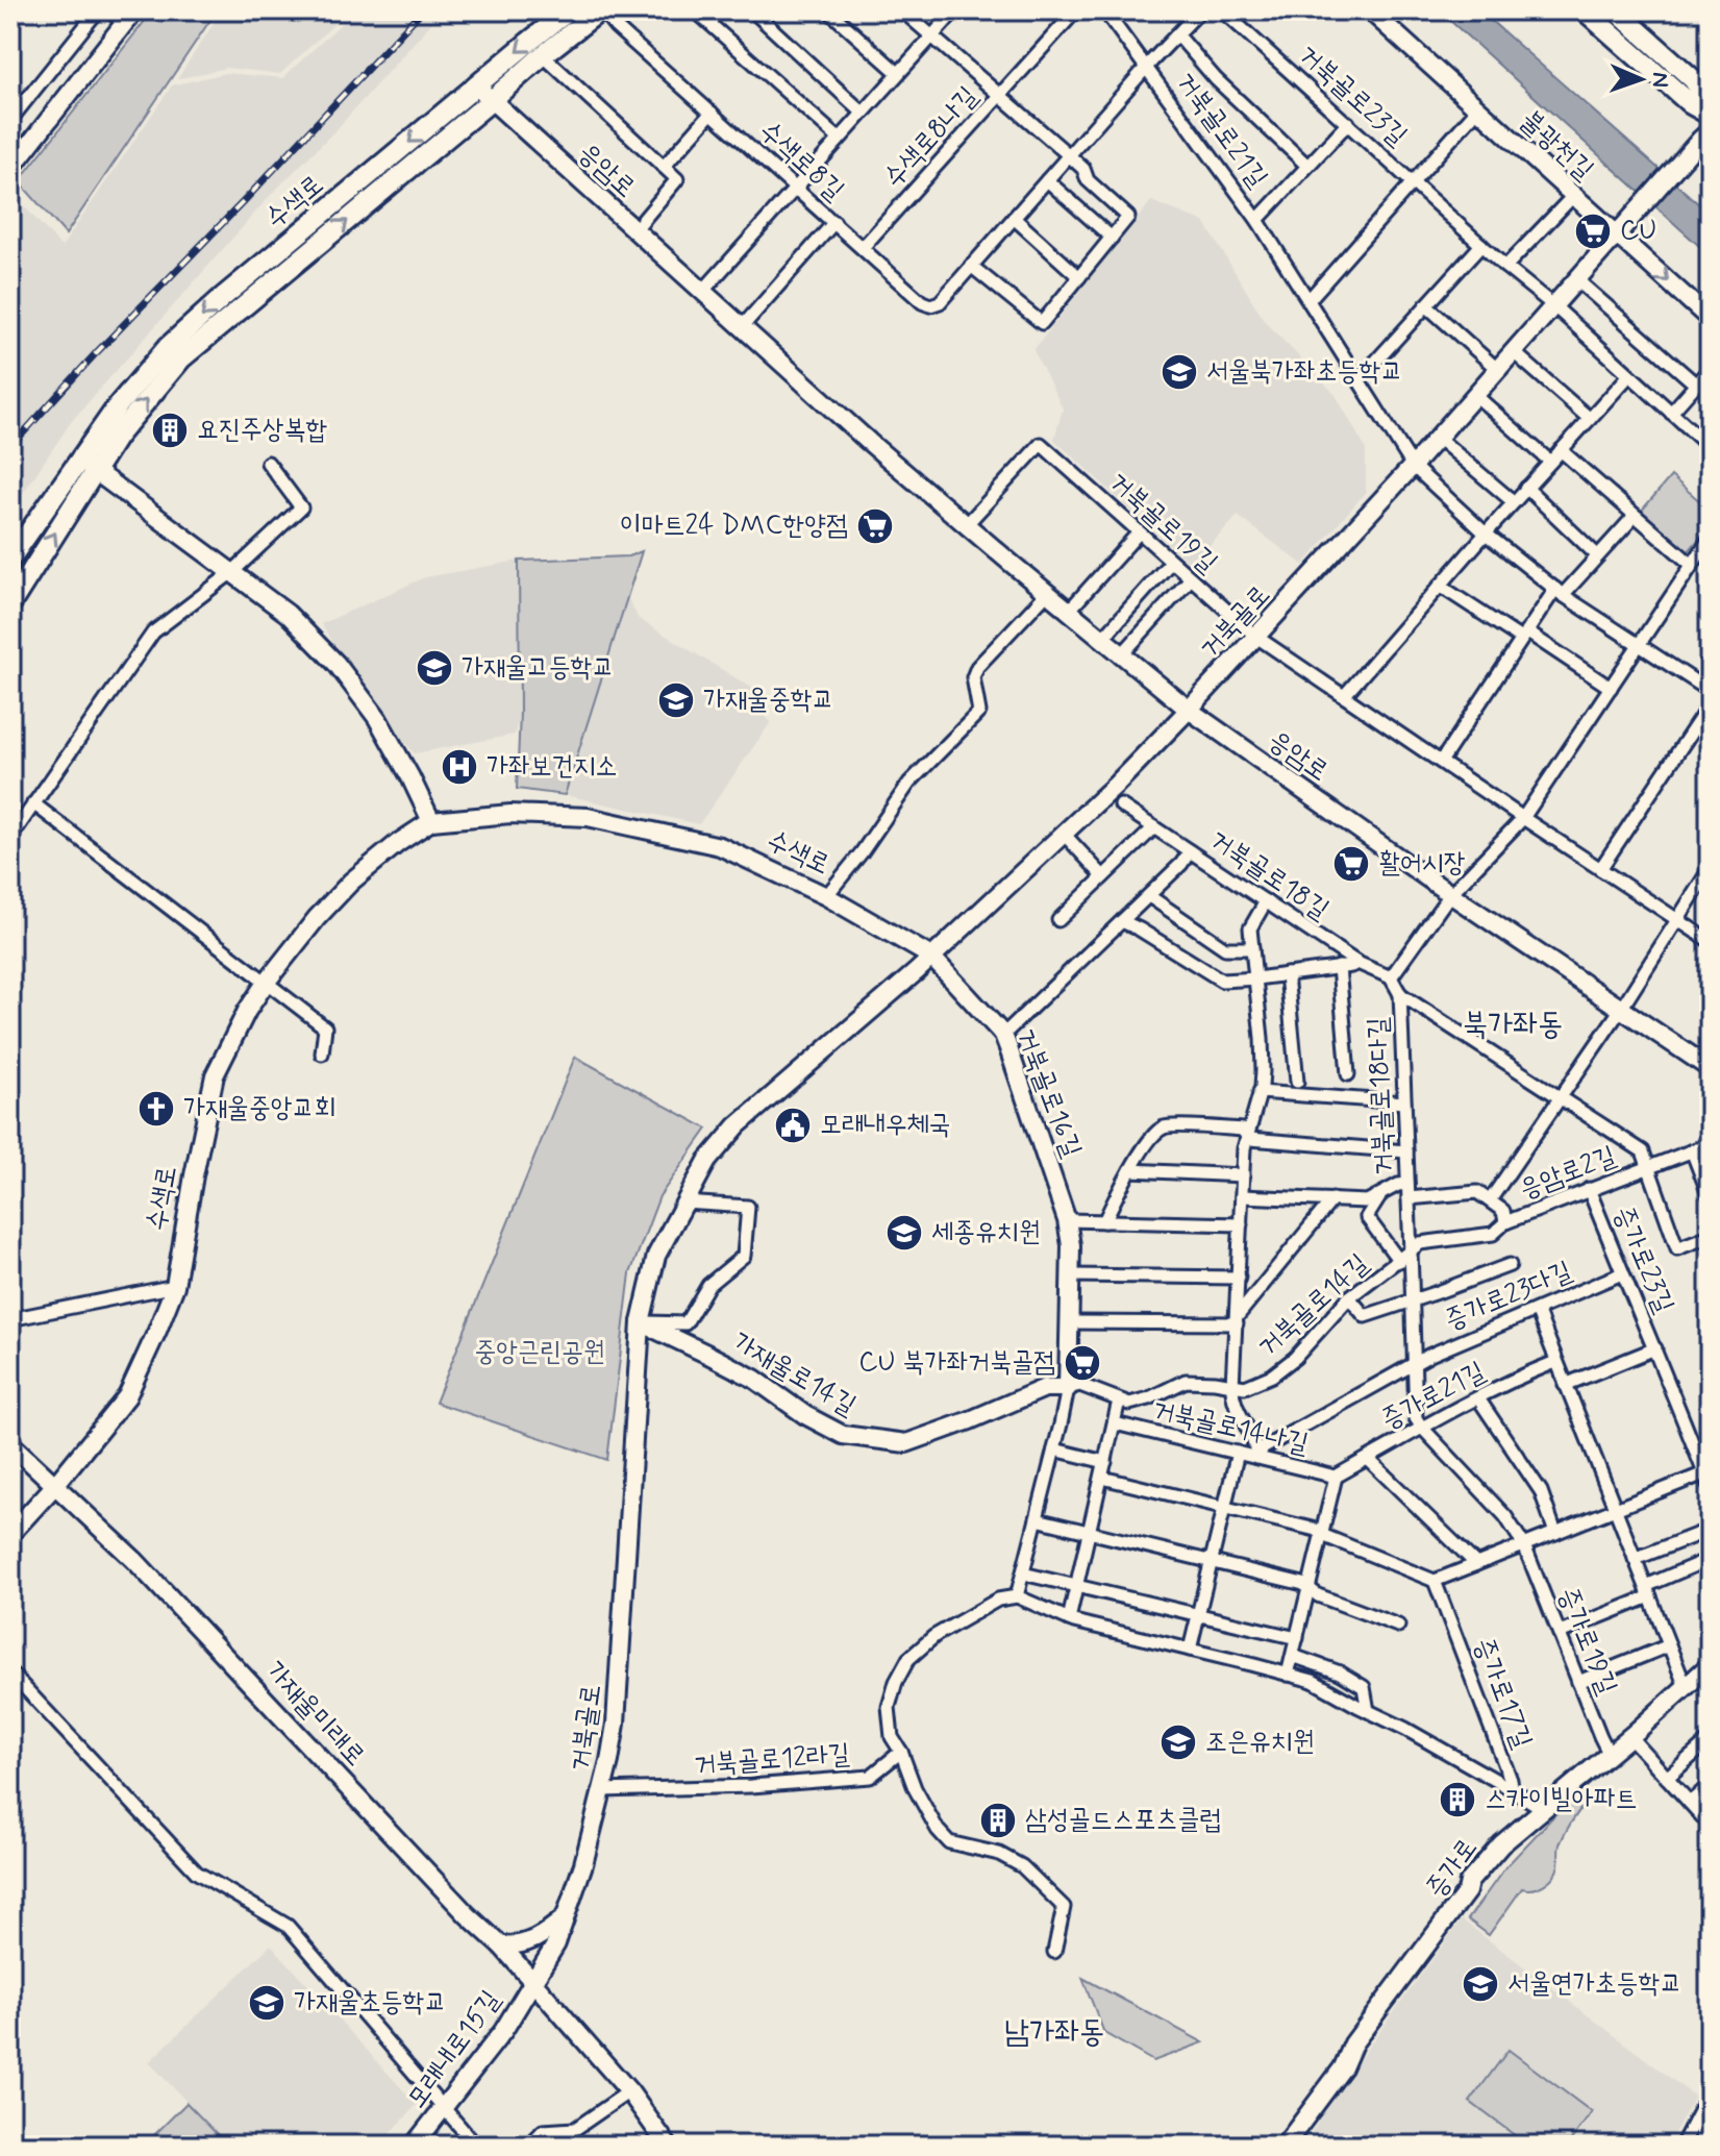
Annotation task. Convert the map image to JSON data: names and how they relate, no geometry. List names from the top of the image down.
{
  "streets": {
    "main road": [
      "불광천길",
      "응암로",
      "수색로",
      "거북골로",
      "거북골로16길",
      "가재울로14길",
      "가재울미래로",
      "증가로",
      "모래내로15길"
    ],
    "street": [
      "거북골로23길",
      "거북골로21길",
      "수색로8나길",
      "수색로8길",
      "거북골로19길",
      "거북골로18길",
      "거북골로18다길",
      "응암로2길",
      "증가로23길",
      "증가로23다길",
      "거북골로14길",
      "증가로21길",
      "거북골로14나길",
      "증가로19길",
      "증가로17길",
      "거북골로12라길"
    ]
  },
  "crossings": [
    ["거북골로23길", "거북골로21길"],
    ["거북골로23길", "불광천길"],
    ["거북골로23길", "거북골로"],
    ["거북골로21길", "수색로8길"],
    ["거북골로21길", "거북골로"],
    ["수색로8나길", "수색로8길"],
    ["불광천길", "거북골로"],
    ["수색로8길", "수색로"],
    ["응암로", "수색로"],
    ["응암로", "거북골로19길"],
    ["응암로", "거북골로"],
    ["수색로", "거북골로"],
    ["수색로", "거북골로16길"],
    ["수색로", "가재울미래로"],
    ["거북골로19길", "거북골로"],
    ["거북골로", "거북골로16길"],
    ["거북골로", "가재울로14길"],
    ["거북골로", "가재울미래로"],
    ["거북골로", "거북골로12라길"],
    ["거북골로", "모래내로15길"],
    ["거북골로16길", "가재울로14길"],
    ["거북골로18다길", "증가로23다길"],
    ["거북골로18다길", "거북골로14길"],
    ["응암로2길", "증가로23길"],
    ["응암로2길", "거북골로14길"],
    ["증가로23길", "증가로23다길"],
    ["증가로23다길", "거북골로14길"],
    ["증가로23다길", "증가로21길"],
    ["증가로23다길", "거북골로14나길"],
    ["증가로21길", "거북골로14나길"],
    ["증가로19길", "증가로"],
    ["증가로17길", "증가로"],
    ["가재울미래로", "모래내로15길"]
  ],
  "districts": ["북가좌동", "남가좌동"],
  "parks": ["중앙근린공원"],
  "places": {
    "supermarket": [
      "CU",
      "이마트24 DMC한양점",
      "활어시장",
      "CU 북가좌거북골점"
    ],
    "school or university": [
      "서울북가좌초등학교",
      "가재울고등학교",
      "가재울중학교",
      "세종유치원",
      "조은유치원",
      "서울연가초등학교",
      "가재울초등학교"
    ],
    "building": ["요진주상복합", "스카이빌아파트", "삼성골드스포츠클럽"],
    "hospital": ["가좌보건지소"],
    "church": ["가재울중앙교회"],
    "public building": ["모래내우체국"]
  },
  "north": "right"
}
